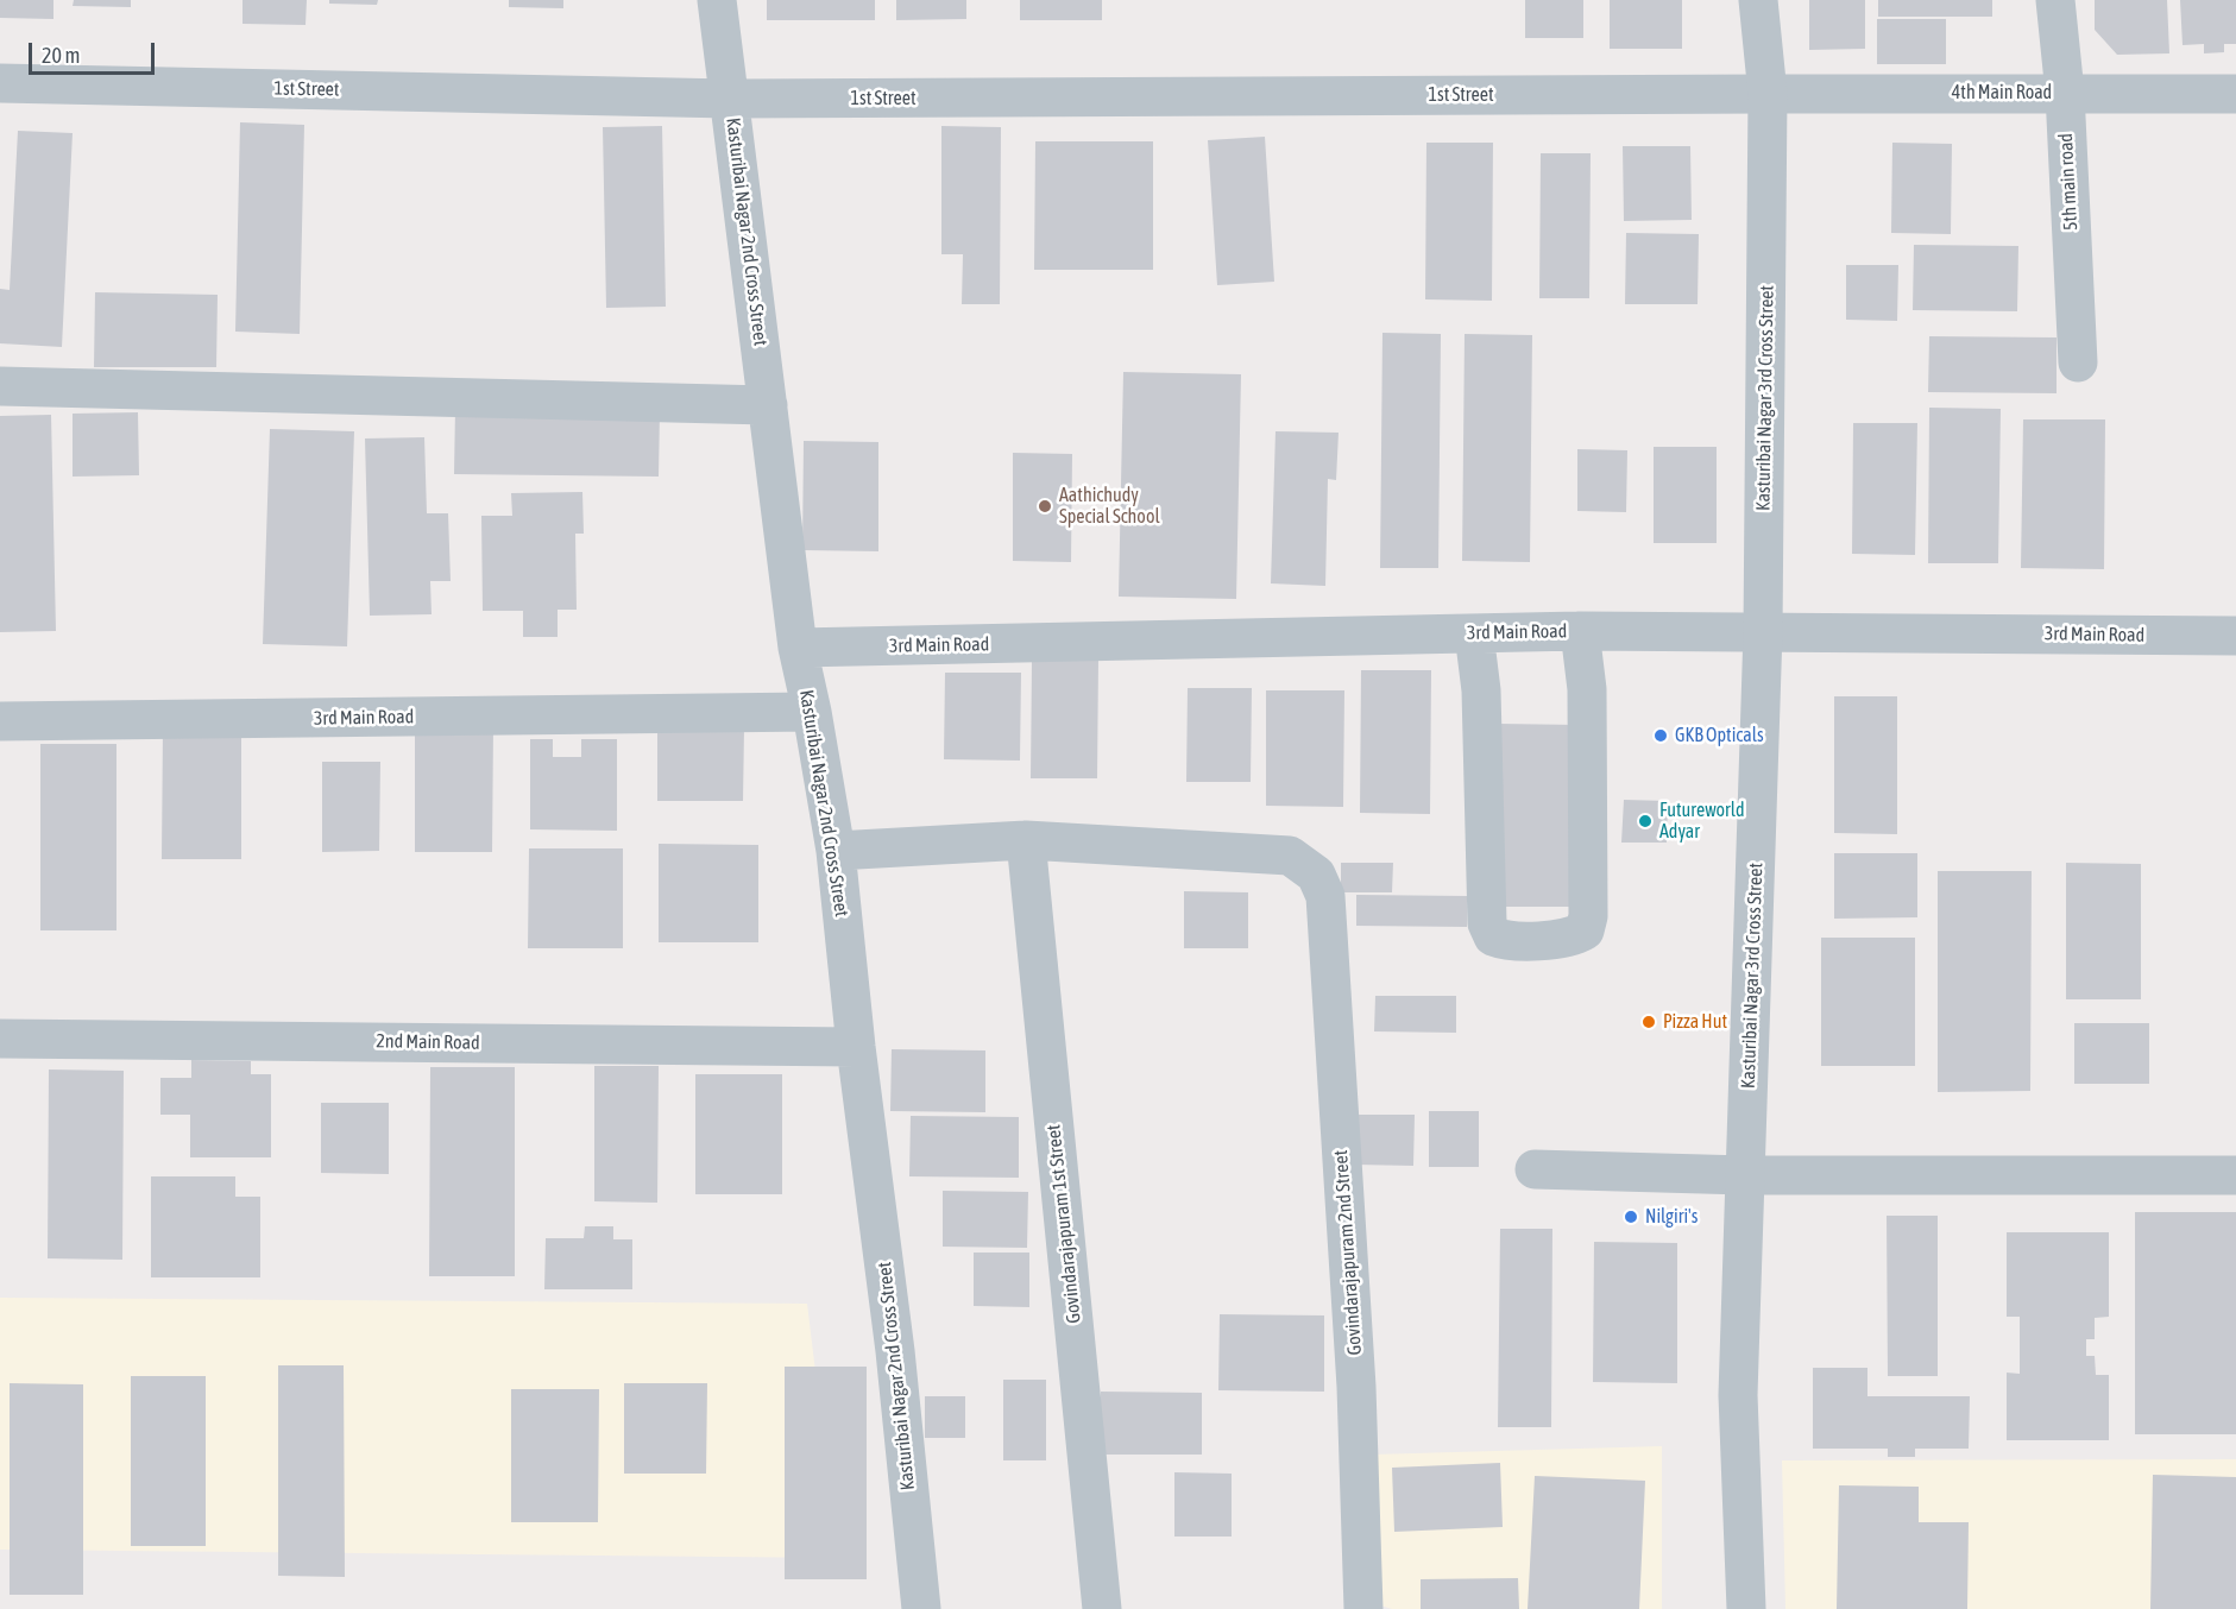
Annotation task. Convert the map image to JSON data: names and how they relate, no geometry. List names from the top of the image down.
{
  "streets": {
    "street": [
      "1st Street",
      "4th Main Road",
      "5th main road",
      "Kasturibai Nagar 2nd Cross Street",
      "Kasturibai Nagar 3rd Cross Street",
      "3rd Main Road",
      "2nd Main Road",
      "Govindarajapuram 1st Street",
      "Govindarajapuram 2nd Street"
    ]
  },
  "crossings": [
    ["1st Street", "4th Main Road"],
    ["1st Street", "Kasturibai Nagar 2nd Cross Street"],
    ["1st Street", "Kasturibai Nagar 3rd Cross Street"],
    ["4th Main Road", "5th main road"],
    ["4th Main Road", "Kasturibai Nagar 3rd Cross Street"],
    ["Kasturibai Nagar 2nd Cross Street", "3rd Main Road"],
    ["Kasturibai Nagar 2nd Cross Street", "2nd Main Road"],
    ["Kasturibai Nagar 3rd Cross Street", "3rd Main Road"],
    ["Govindarajapuram 1st Street", "Govindarajapuram 2nd Street"]
  ],
  "places": [
    "Aathichudy Special School",
    "GKB Opticals",
    "Futureworld Adyar",
    "Pizza Hut",
    "Nilgiri's"
  ],
  "scale_bar": "20 m"
}
